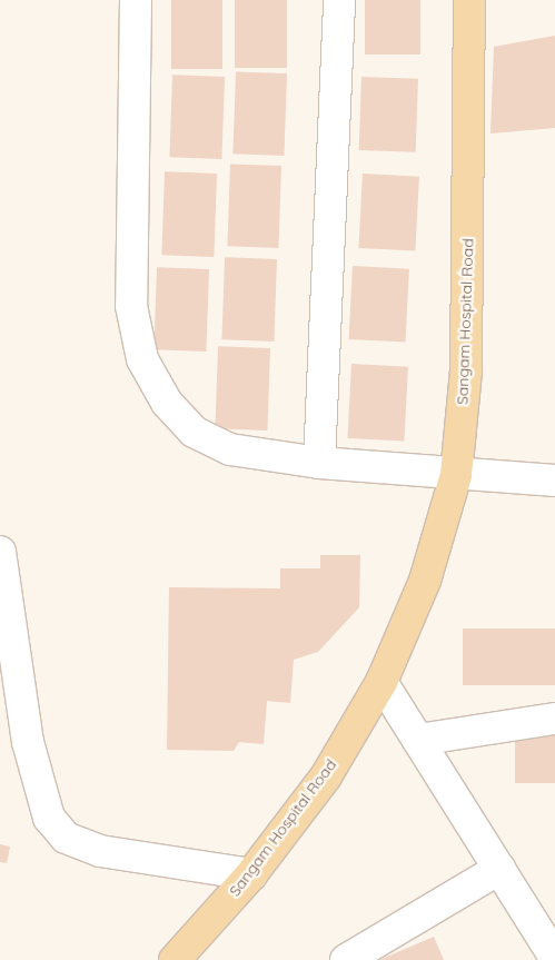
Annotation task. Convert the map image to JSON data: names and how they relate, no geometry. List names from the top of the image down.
{
  "streets": {
    "main road": ["Sangam Hospital Road"]
  }
}
